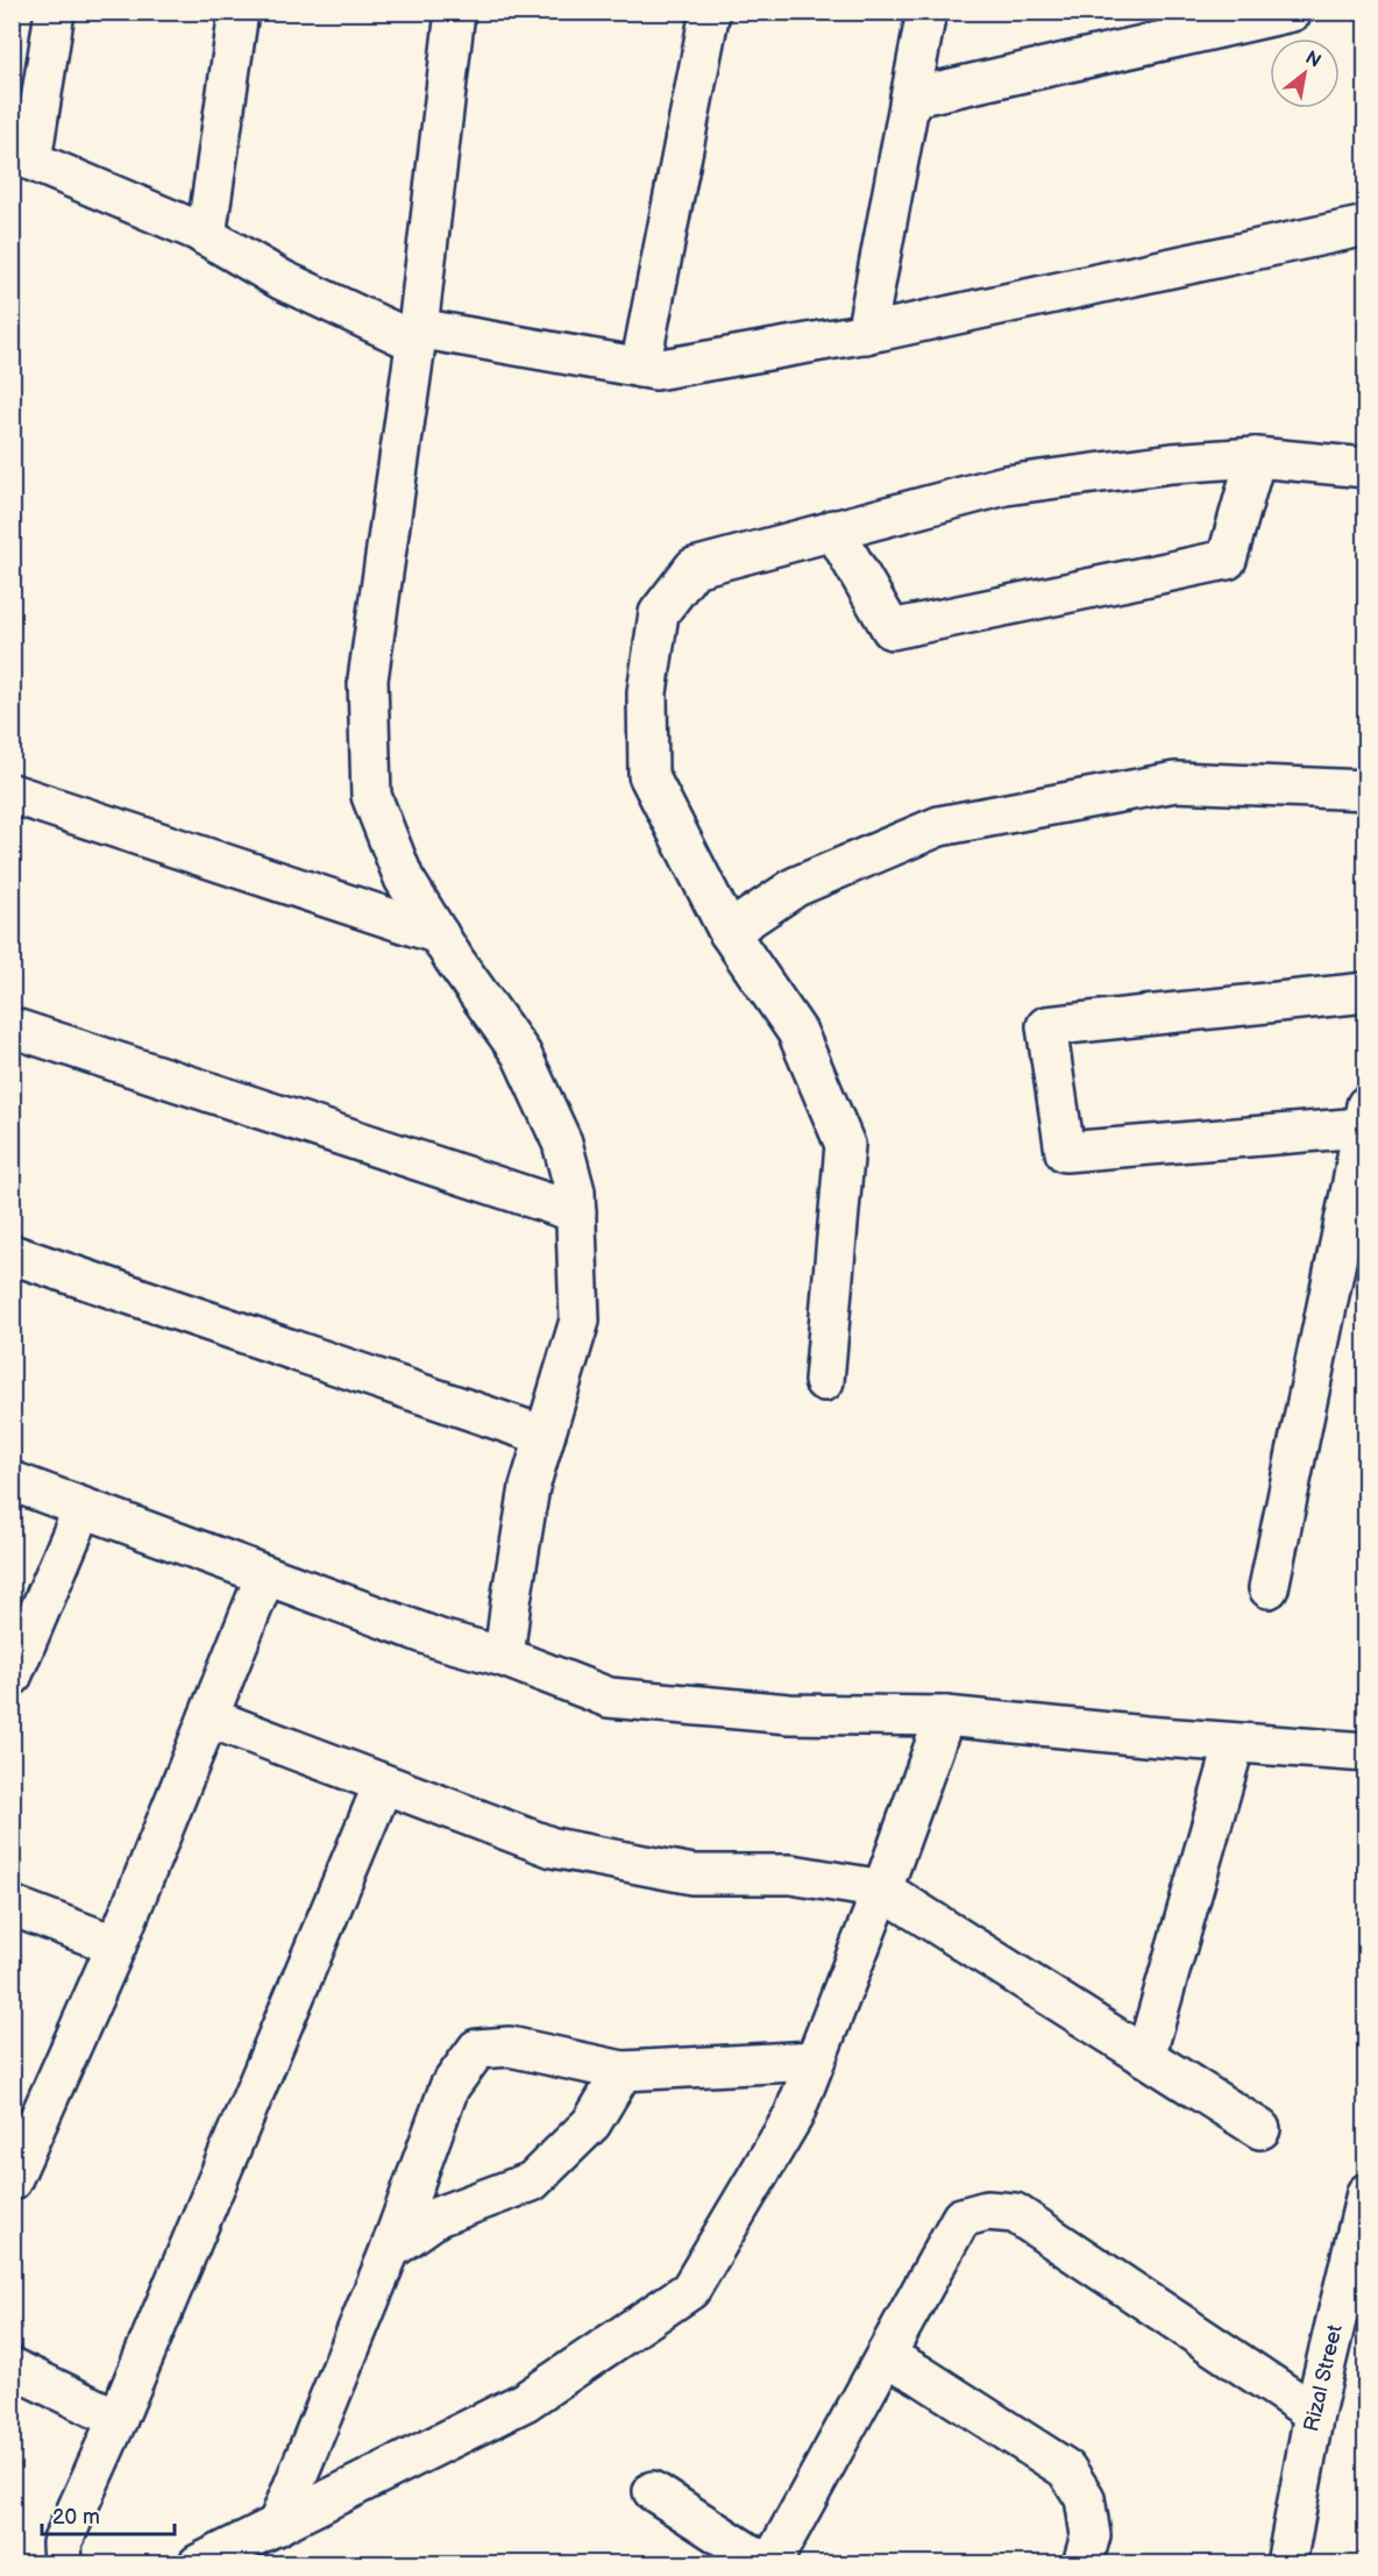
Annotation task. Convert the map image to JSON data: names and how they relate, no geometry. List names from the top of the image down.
{
  "streets": {
    "street": ["Rizal Street"]
  },
  "scale_bar": "20 m",
  "north": "top right"
}
